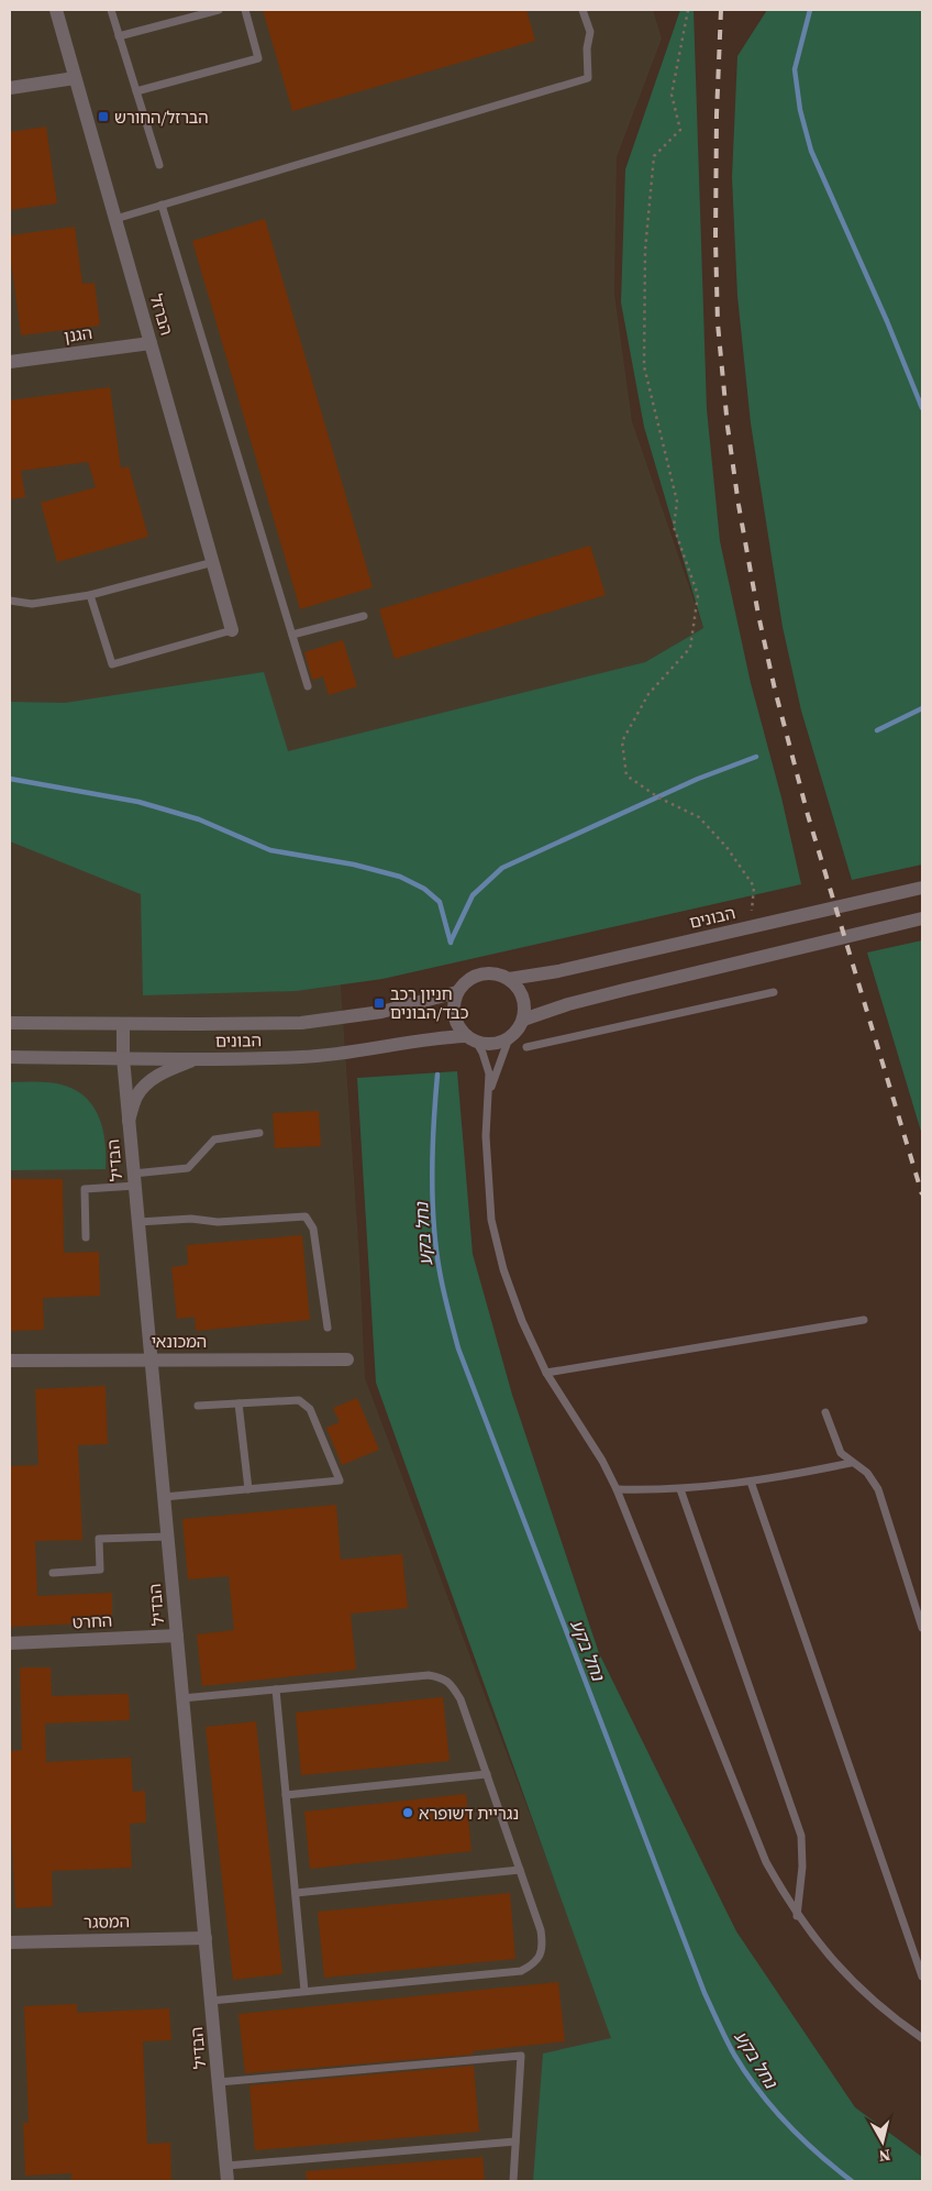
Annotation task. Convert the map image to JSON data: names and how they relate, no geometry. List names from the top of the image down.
{
  "streets": {
    "street": [
      "הברזל",
      "הגנן",
      "הבונים",
      "הבדיל",
      "המכונאי",
      "החרט",
      "המסגר"
    ]
  },
  "crossings": [
    ["הברזל", "הגנן"],
    ["הבונים", "הבדיל"],
    ["הבדיל", "המכונאי"],
    ["הבדיל", "החרט"],
    ["הבדיל", "המסגר"]
  ],
  "water": ["נחל בקע"],
  "places": {
    "transit": ["הברזל/החורש", "חניון רכב כבד/הבונים"],
    "other": ["נגריית דשופרא"]
  },
  "north": "bottom"
}
